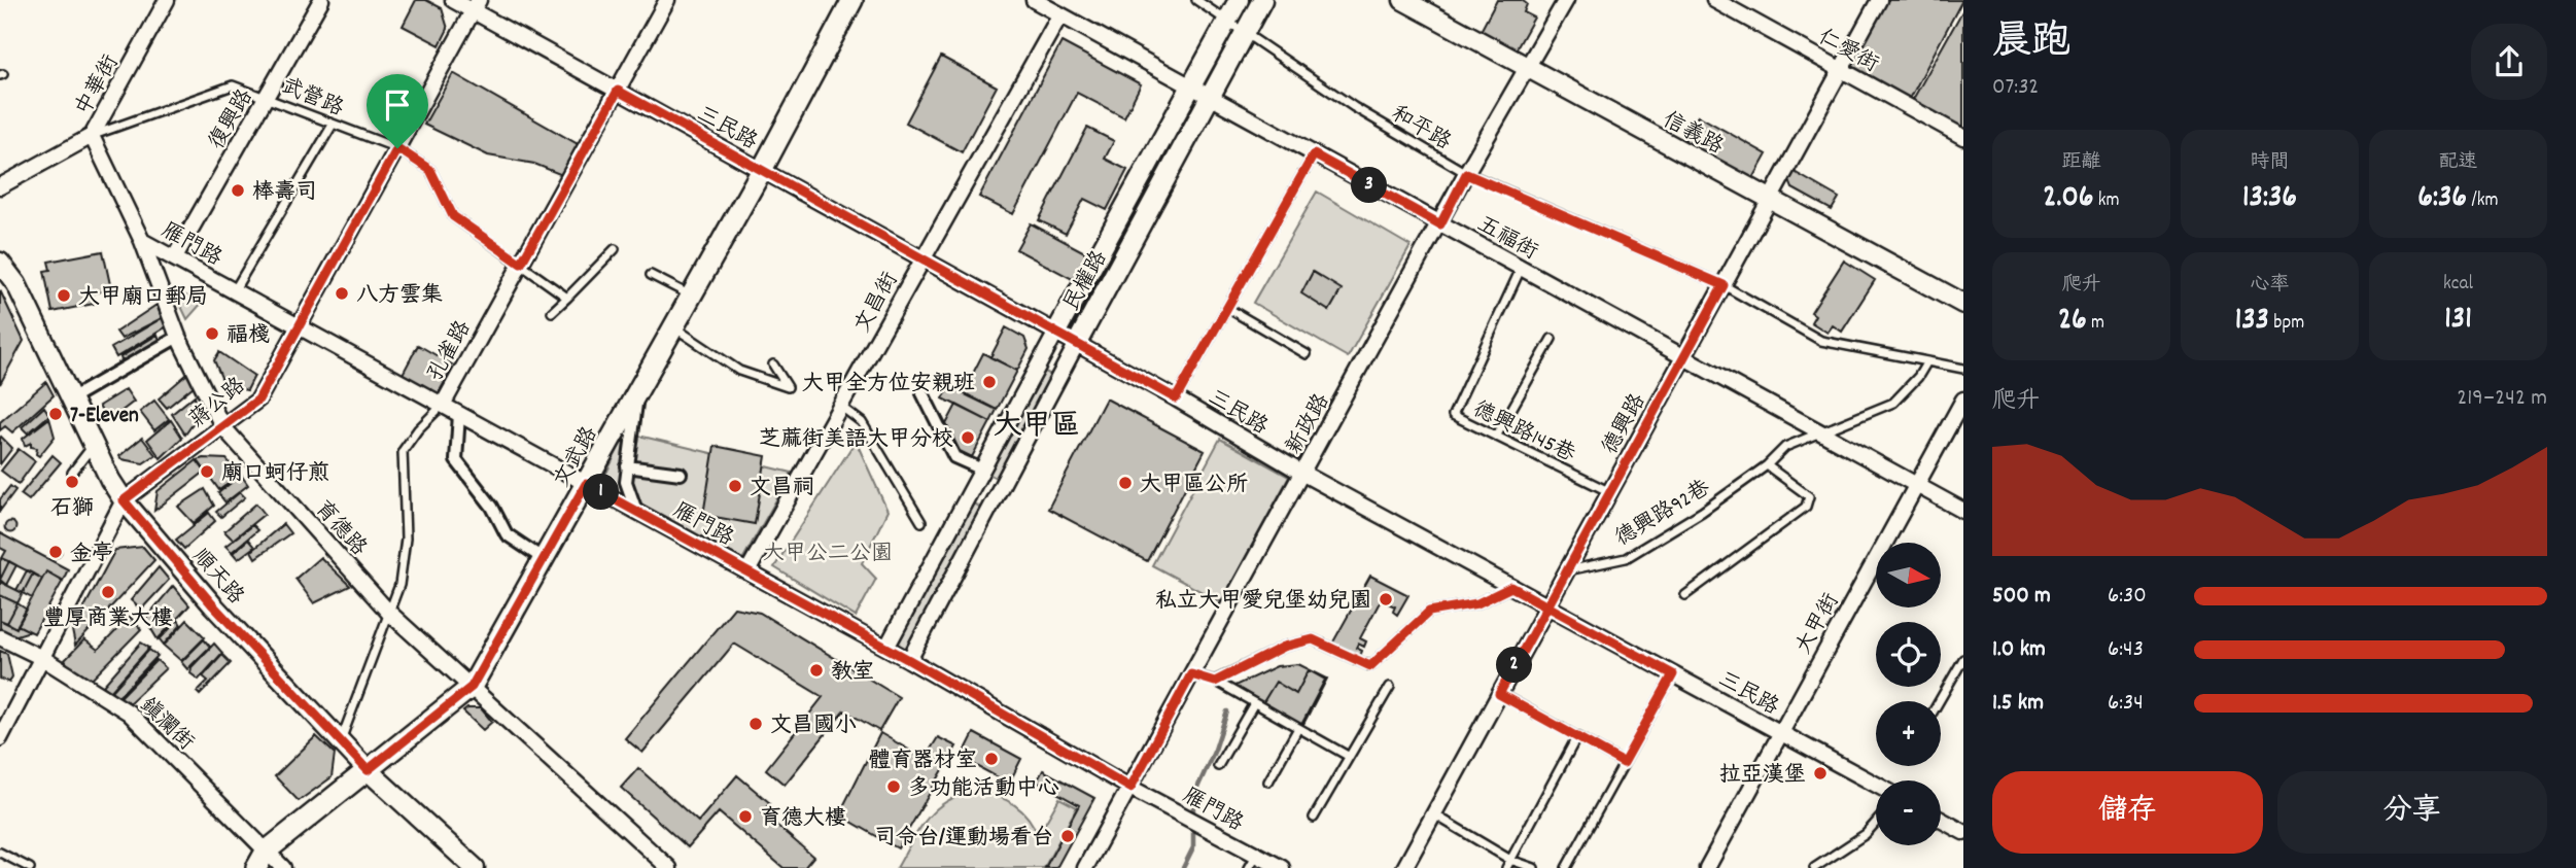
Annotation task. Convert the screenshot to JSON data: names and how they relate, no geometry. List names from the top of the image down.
{
  "streets": {
    "main road": ["文武路"],
    "street": [
      "仁愛街",
      "中華街",
      "復興路",
      "三民路",
      "信義路",
      "五福街",
      "雁門路",
      "民權路",
      "文昌街",
      "孔雀路",
      "蔣公路",
      "新政路",
      "德興路",
      "育德路",
      "順天路",
      "大甲街",
      "鎮瀾街"
    ],
    "lane": [
      "武營路",
      "和平路",
      "德興路145巷",
      "德興路92巷"
    ]
  },
  "crossings": [
    ["仁愛街", "德興路"],
    ["中華街", "武營路"],
    ["中華街", "育德路"],
    ["武營路", "復興路"],
    ["武營路", "孔雀路"],
    ["武營路", "蔣公路"],
    ["武營路", "育德路"],
    ["復興路", "雁門路"],
    ["三民路", "民權路"],
    ["三民路", "文昌街"],
    ["三民路", "孔雀路"],
    ["三民路", "蔣公路"],
    ["三民路", "新政路"],
    ["三民路", "德興路"],
    ["三民路", "文武路"],
    ["三民路", "大甲街"],
    ["和平路", "民權路"],
    ["和平路", "新政路"],
    ["和平路", "德興路"],
    ["和平路", "德興路92巷"],
    ["信義路", "新政路"],
    ["信義路", "德興路"],
    ["五福街", "民權路"],
    ["五福街", "文昌街"],
    ["五福街", "新政路"],
    ["五福街", "德興路"],
    ["五福街", "德興路145巷"],
    ["五福街", "德興路92巷"],
    ["五福街", "大甲街"],
    ["雁門路", "民權路"],
    ["雁門路", "文昌街"],
    ["雁門路", "孔雀路"],
    ["雁門路", "蔣公路"],
    ["雁門路", "新政路"],
    ["雁門路", "文武路"],
    ["雁門路", "育德路"],
    ["孔雀路", "育德路"],
    ["孔雀路", "順天路"],
    ["蔣公路", "育德路"],
    ["蔣公路", "順天路"],
    ["蔣公路", "鎮瀾街"],
    ["德興路", "德興路145巷"],
    ["德興路", "德興路92巷"],
    ["文武路", "育德路"],
    ["文武路", "順天路"],
    ["文武路", "鎮瀾街"]
  ],
  "districts": ["大甲區"],
  "parks": ["大甲公二公園"],
  "places": [
    "棒壽司",
    "八方雲集",
    "大甲廟口郵局",
    "福棧",
    "大甲全方位安親班",
    "7-Eleven",
    "芝蔴街美語大甲分校",
    "廟口蚵仔煎",
    "石獅",
    "大甲區公所",
    "文昌祠",
    "金亭",
    "豐厚商業大樓",
    "私立大甲愛兒堡幼兒園",
    "教室",
    "文昌國小",
    "體育器材室",
    "拉亞漢堡",
    "多功能活動中心",
    "育德大樓",
    "司令台/運動場看台"
  ],
  "north": "right",
  "page": {
    "heading": ["晨跑", "07:32"],
    "stats": [
      ["距離", "2.06 km"],
      ["時間", "13:36"],
      ["配速", "6:36 /km"],
      ["爬升", "26 m"],
      ["心率", "133 bpm"],
      ["kcal", "131"]
    ],
    "pins": ["3", "1", "2"],
    "chart": ["爬升", "219–242 m"],
    "map_buttons": ["+", "−"],
    "list": [
      {
        "name": "500 m",
        "note": "6:30"
      },
      {
        "name": "1.0 km",
        "note": "6:43"
      },
      {
        "name": "1.5 km",
        "note": "6:34"
      }
    ],
    "buttons": ["儲存", "分享"]
  }
}
